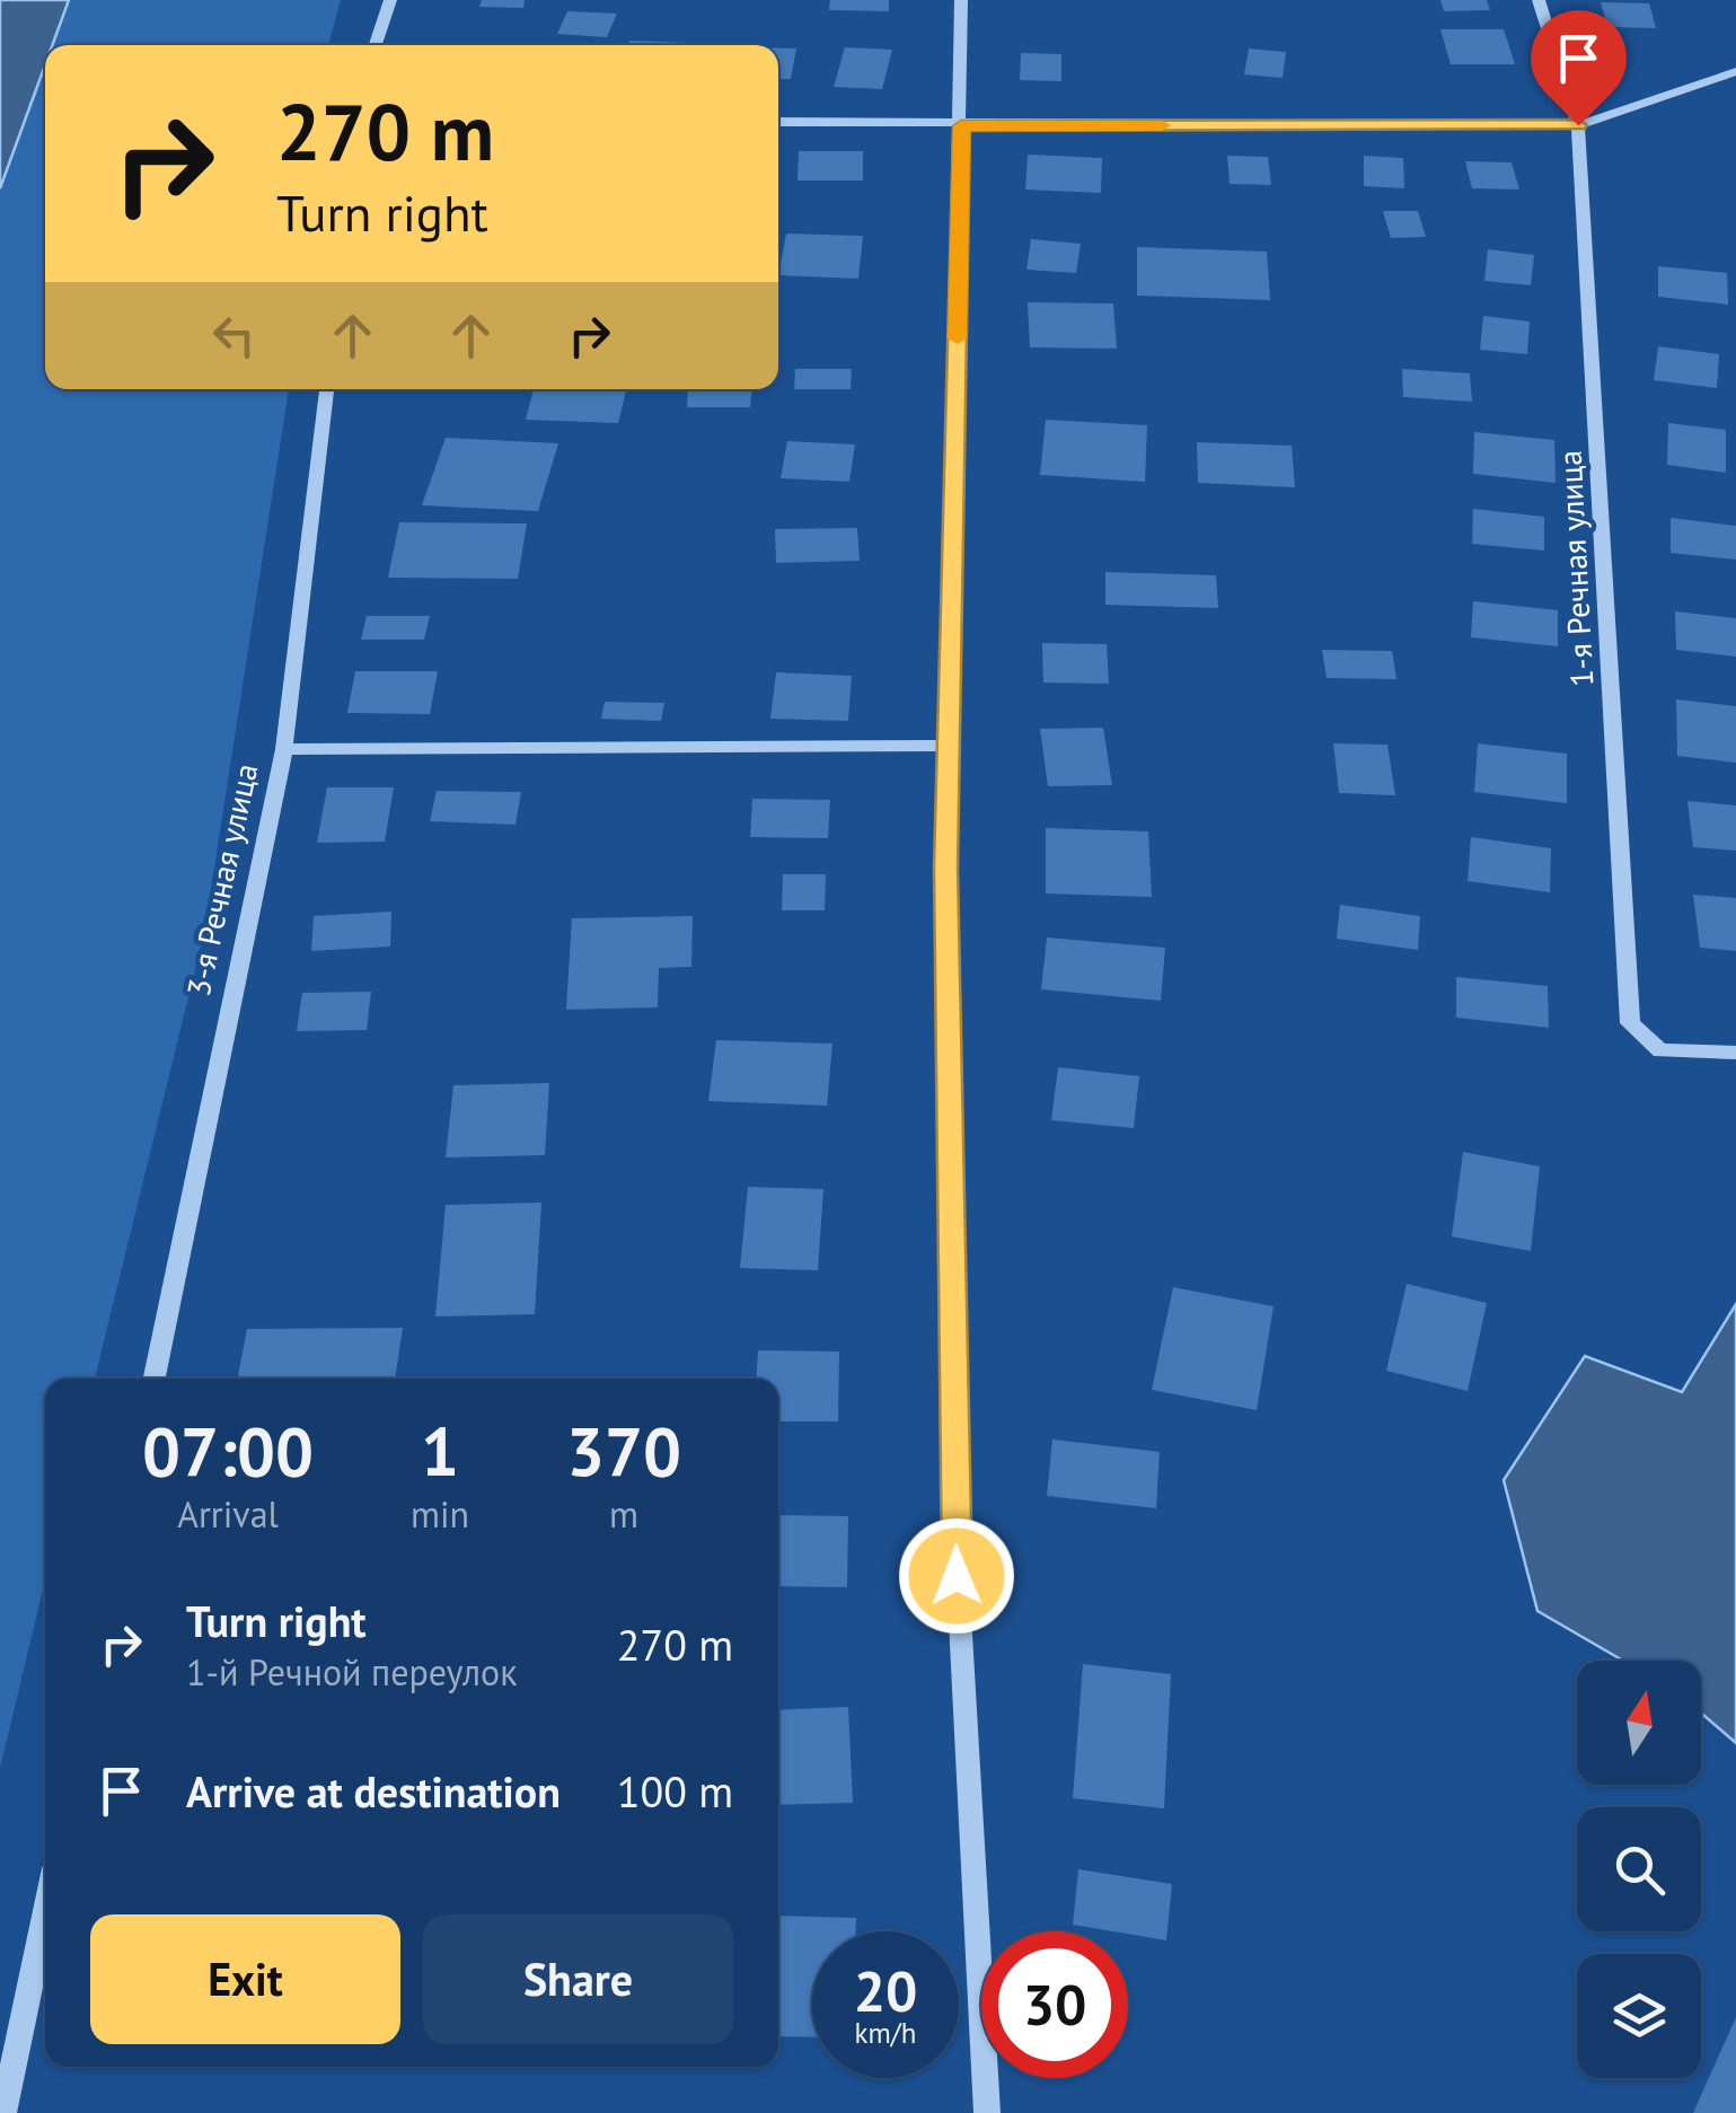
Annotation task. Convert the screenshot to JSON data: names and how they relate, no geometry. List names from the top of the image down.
{
  "streets": {
    "street": ["1-я Речная улица", "3-я Речная улица"]
  },
  "north": "top",
  "page": {
    "turn": ["270 m", "Turn right"],
    "eta": [
      "07:00",
      "Arrival",
      "1",
      "min",
      "370",
      "m"
    ],
    "list": [
      {
        "name": "Turn right",
        "note": "1-й Речной переулок",
        "value": "270 m"
      },
      {
        "name": "Arrive at destination",
        "value": "100 m"
      }
    ],
    "buttons": ["Exit", "Share"],
    "speed": "20 km/h",
    "limit": "30"
  }
}
